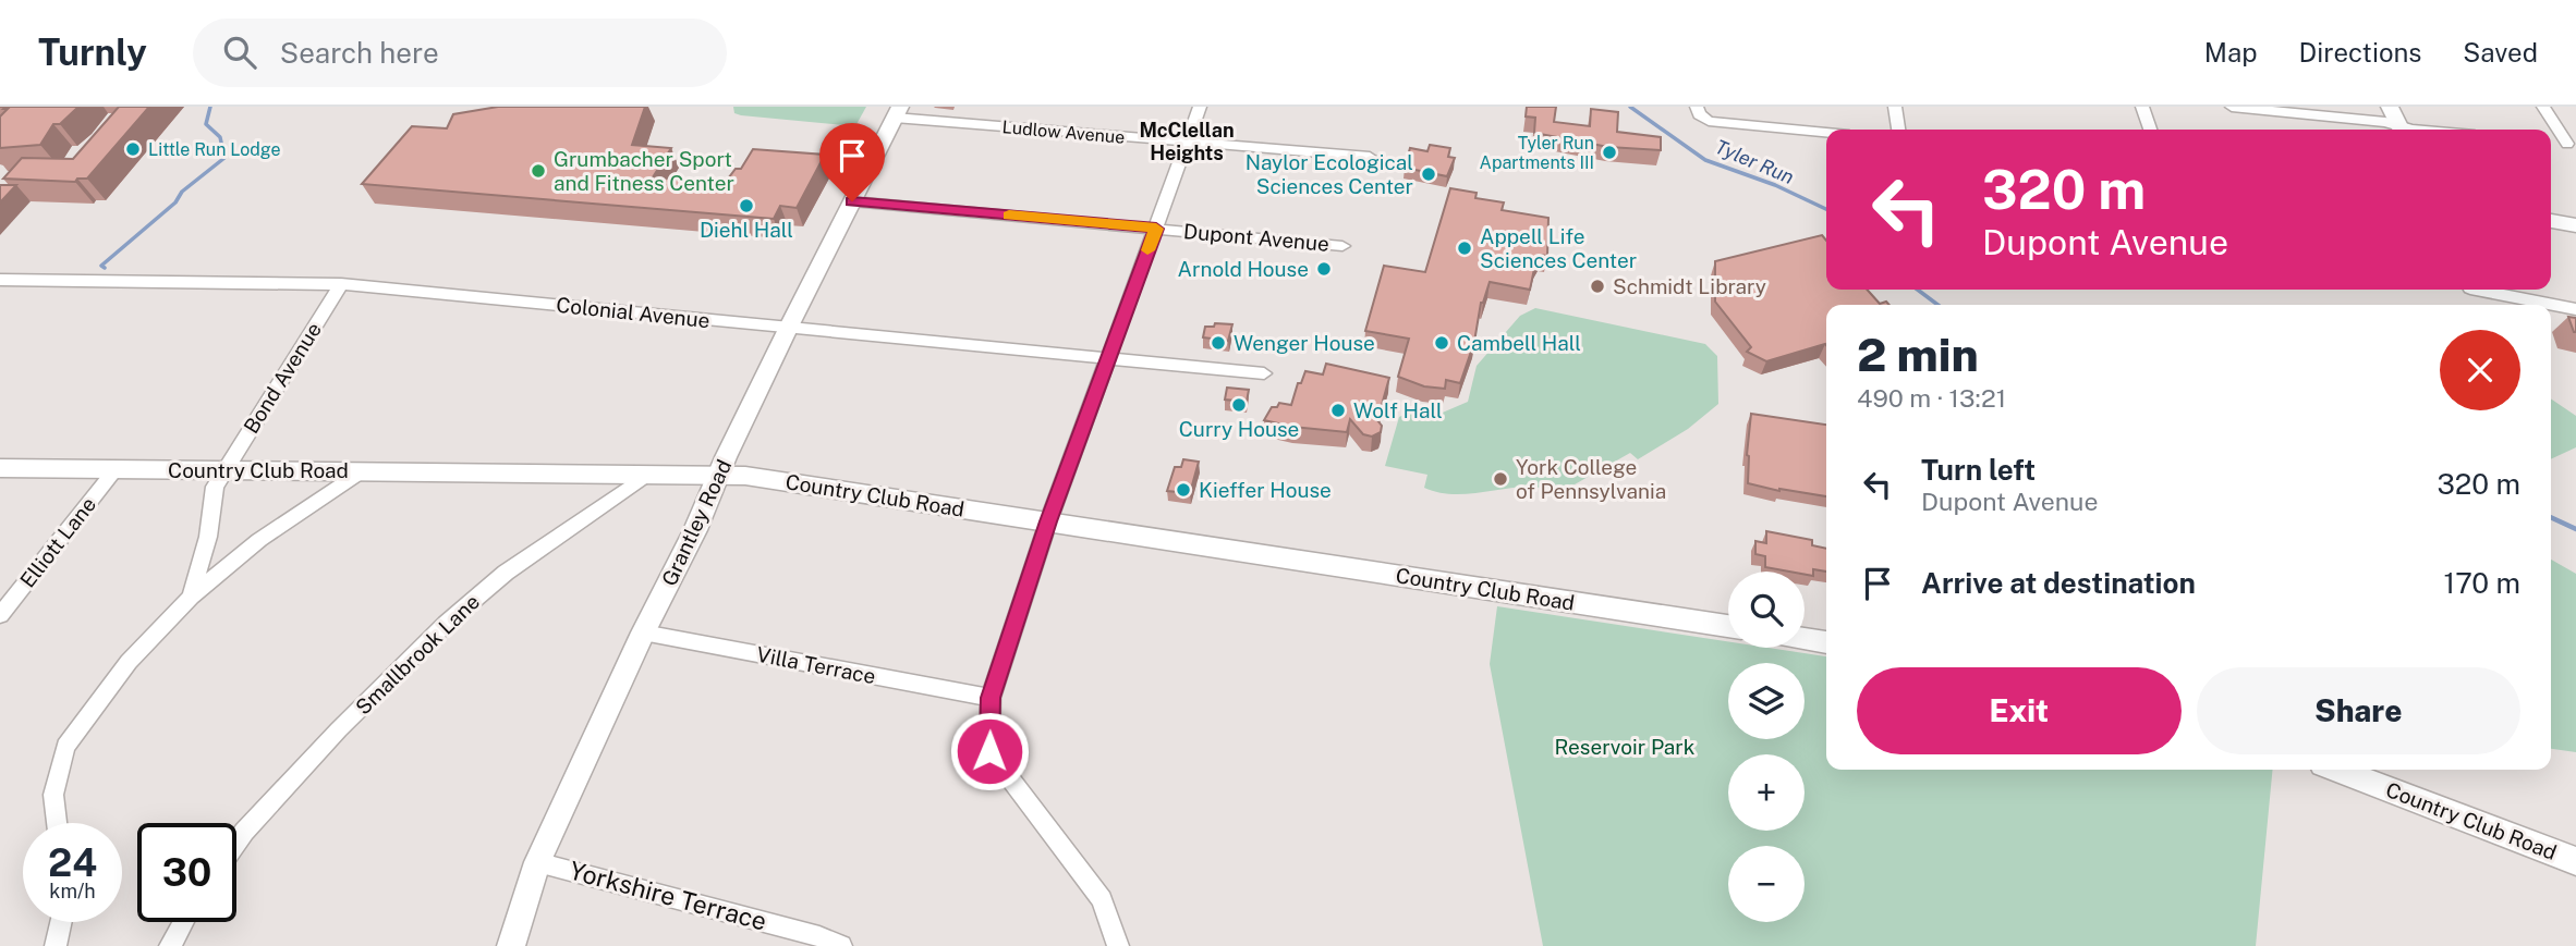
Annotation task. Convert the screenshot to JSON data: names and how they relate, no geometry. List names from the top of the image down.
{
  "streets": {
    "main road": ["Country Club Road"],
    "street": [
      "Ludlow Avenue",
      "Dupont Avenue",
      "Colonial Avenue",
      "Bond Avenue",
      "Grantley Road",
      "Elliott Lane",
      "Smallbrook Lane",
      "Villa Terrace",
      "Yorkshire Terrace"
    ]
  },
  "crossings": [
    ["Ludlow Avenue", "Grantley Road"],
    ["Dupont Avenue", "Grantley Road"],
    ["Colonial Avenue", "Bond Avenue"],
    ["Colonial Avenue", "Grantley Road"],
    ["Bond Avenue", "Country Club Road"],
    ["Country Club Road", "Grantley Road"],
    ["Country Club Road", "Elliott Lane"],
    ["Country Club Road", "Smallbrook Lane"],
    ["Grantley Road", "Villa Terrace"],
    ["Grantley Road", "Yorkshire Terrace"]
  ],
  "districts": ["McClellan Heights"],
  "water": ["Tyler Run"],
  "parks": ["Reservoir Park"],
  "places": [
    "Little Run Lodge",
    "Tyler Run Apartments III",
    "Grumbacher Sport and Fitness Center",
    "Naylor Ecological Sciences Center",
    "Diehl Hall",
    "Appell Life Sciences Center",
    "Arnold House",
    "Schmidt Library",
    "Wenger House",
    "Cambell Hall",
    "Curry House",
    "Wolf Hall",
    "York College of Pennsylvania",
    "Kieffer House"
  ],
  "page": {
    "header": "Turnly",
    "search": "Search here",
    "nav": ["Map", "Directions", "Saved"],
    "turn": ["320 m", "Dupont Avenue"],
    "heading": ["2 min", "490 m · 13:21"],
    "list": [
      {
        "name": "Turn left",
        "note": "Dupont Avenue",
        "value": "320 m"
      },
      {
        "name": "Arrive at destination",
        "value": "170 m"
      }
    ],
    "map_buttons": ["+", "−"],
    "buttons": ["Exit", "Share"],
    "speed": "24 km/h",
    "limit": "30"
  }
}
